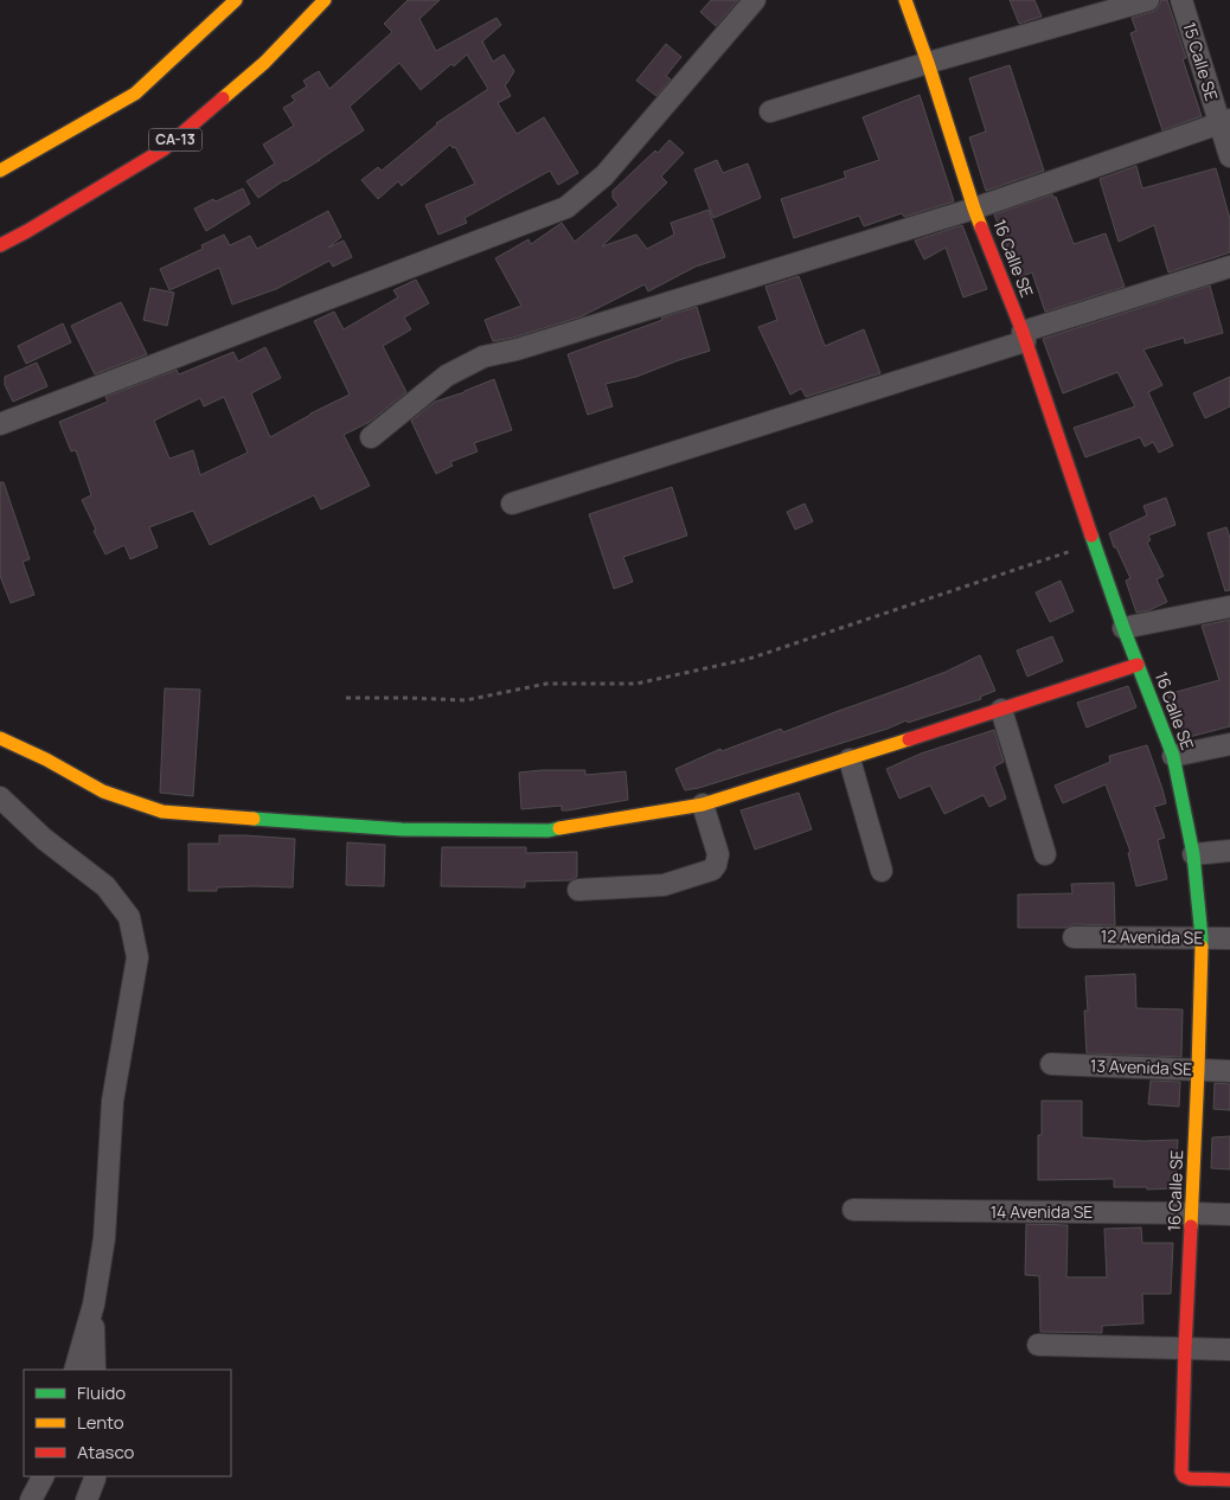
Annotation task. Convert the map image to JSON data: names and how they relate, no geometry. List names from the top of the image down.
{
  "streets": {
    "main road": ["CA-13", "16 Calle SE"],
    "street": [
      "15 Calle SE",
      "12 Avenida SE",
      "13 Avenida SE",
      "14 Avenida SE"
    ]
  },
  "crossings": [
    ["16 Calle SE", "12 Avenida SE"],
    ["16 Calle SE", "13 Avenida SE"],
    ["16 Calle SE", "14 Avenida SE"]
  ],
  "legend": ["Fluido", "Lento", "Atasco"]
}
